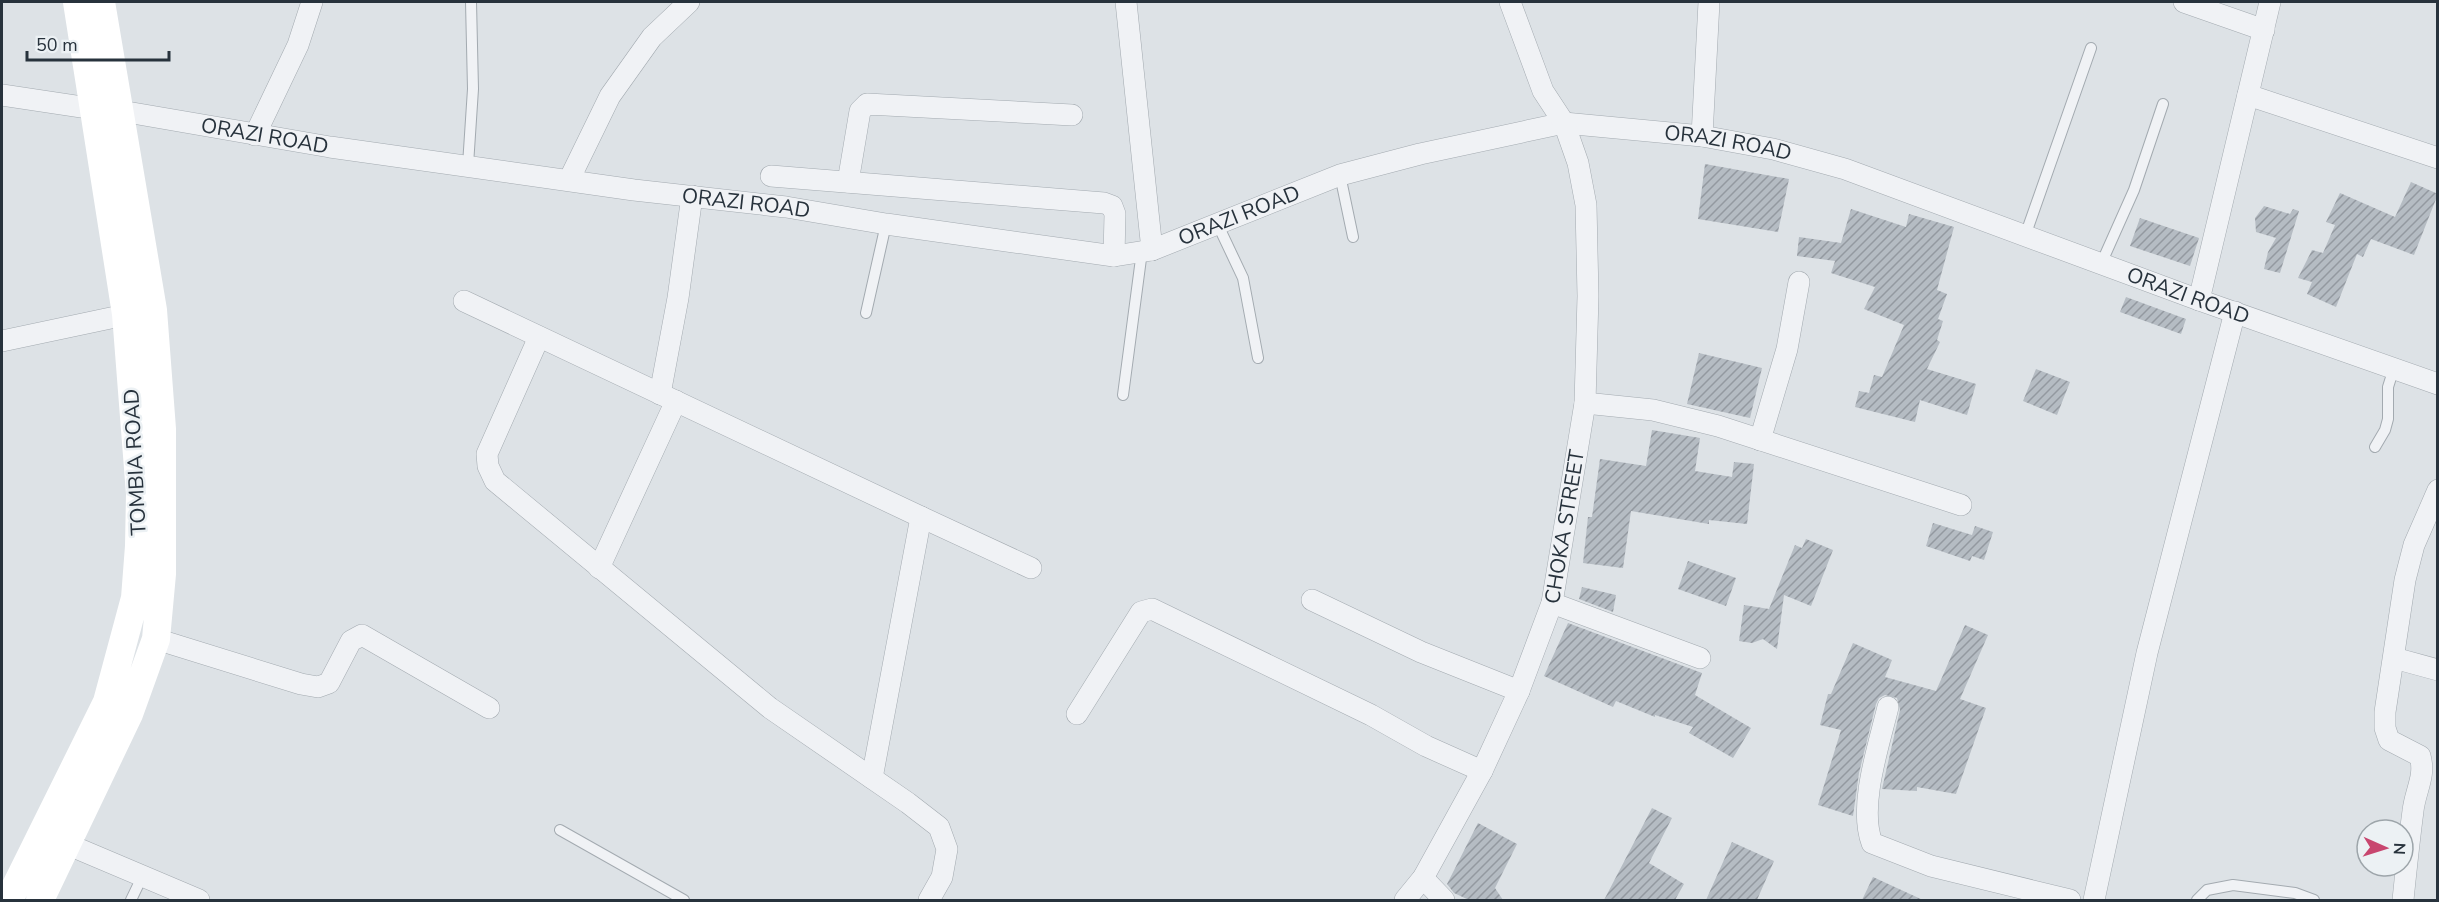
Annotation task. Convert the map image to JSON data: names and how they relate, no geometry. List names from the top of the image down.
{
  "streets": {
    "main road": ["TOMBIA ROAD"],
    "street": ["ORAZI ROAD", "CHOKA STREET"]
  },
  "crossings": [
    ["ORAZI ROAD", "TOMBIA ROAD"],
    ["ORAZI ROAD", "CHOKA STREET"]
  ],
  "scale_bar": "50 m",
  "north": "right"
}
